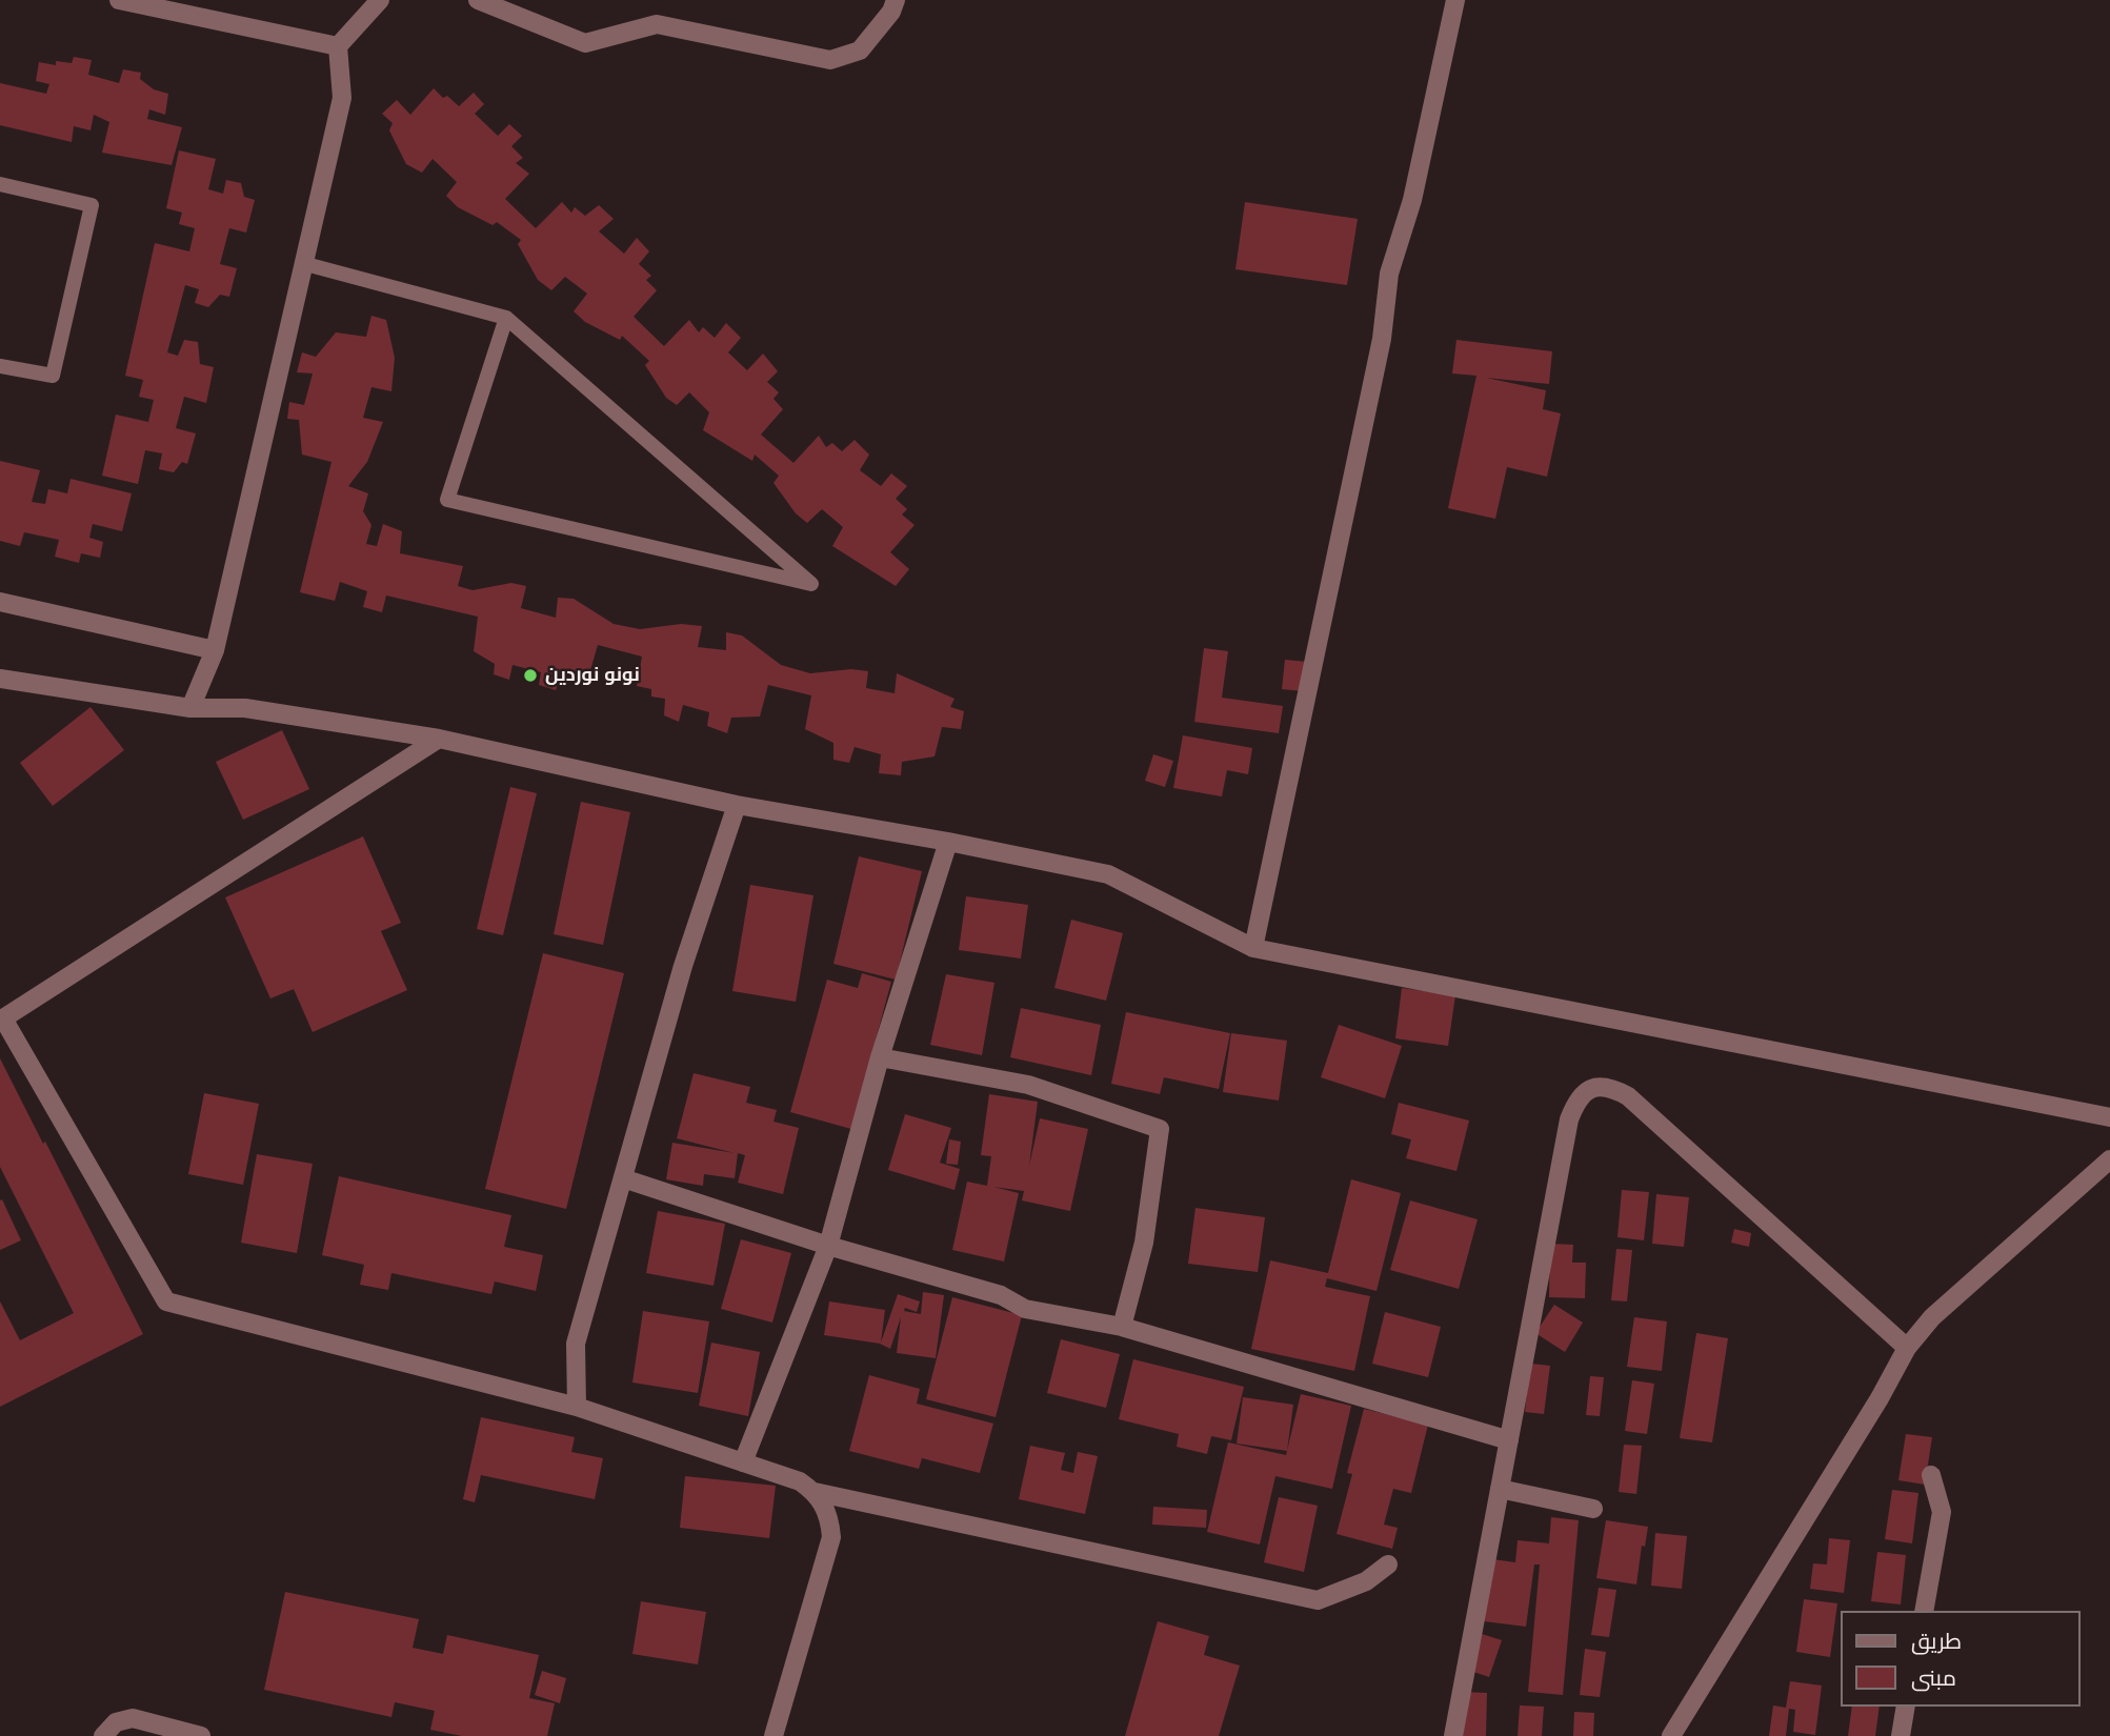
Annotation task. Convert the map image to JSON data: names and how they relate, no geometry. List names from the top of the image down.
{
  "places": ["نونو نوردين"],
  "legend": ["طريق", "مبنى"]
}
